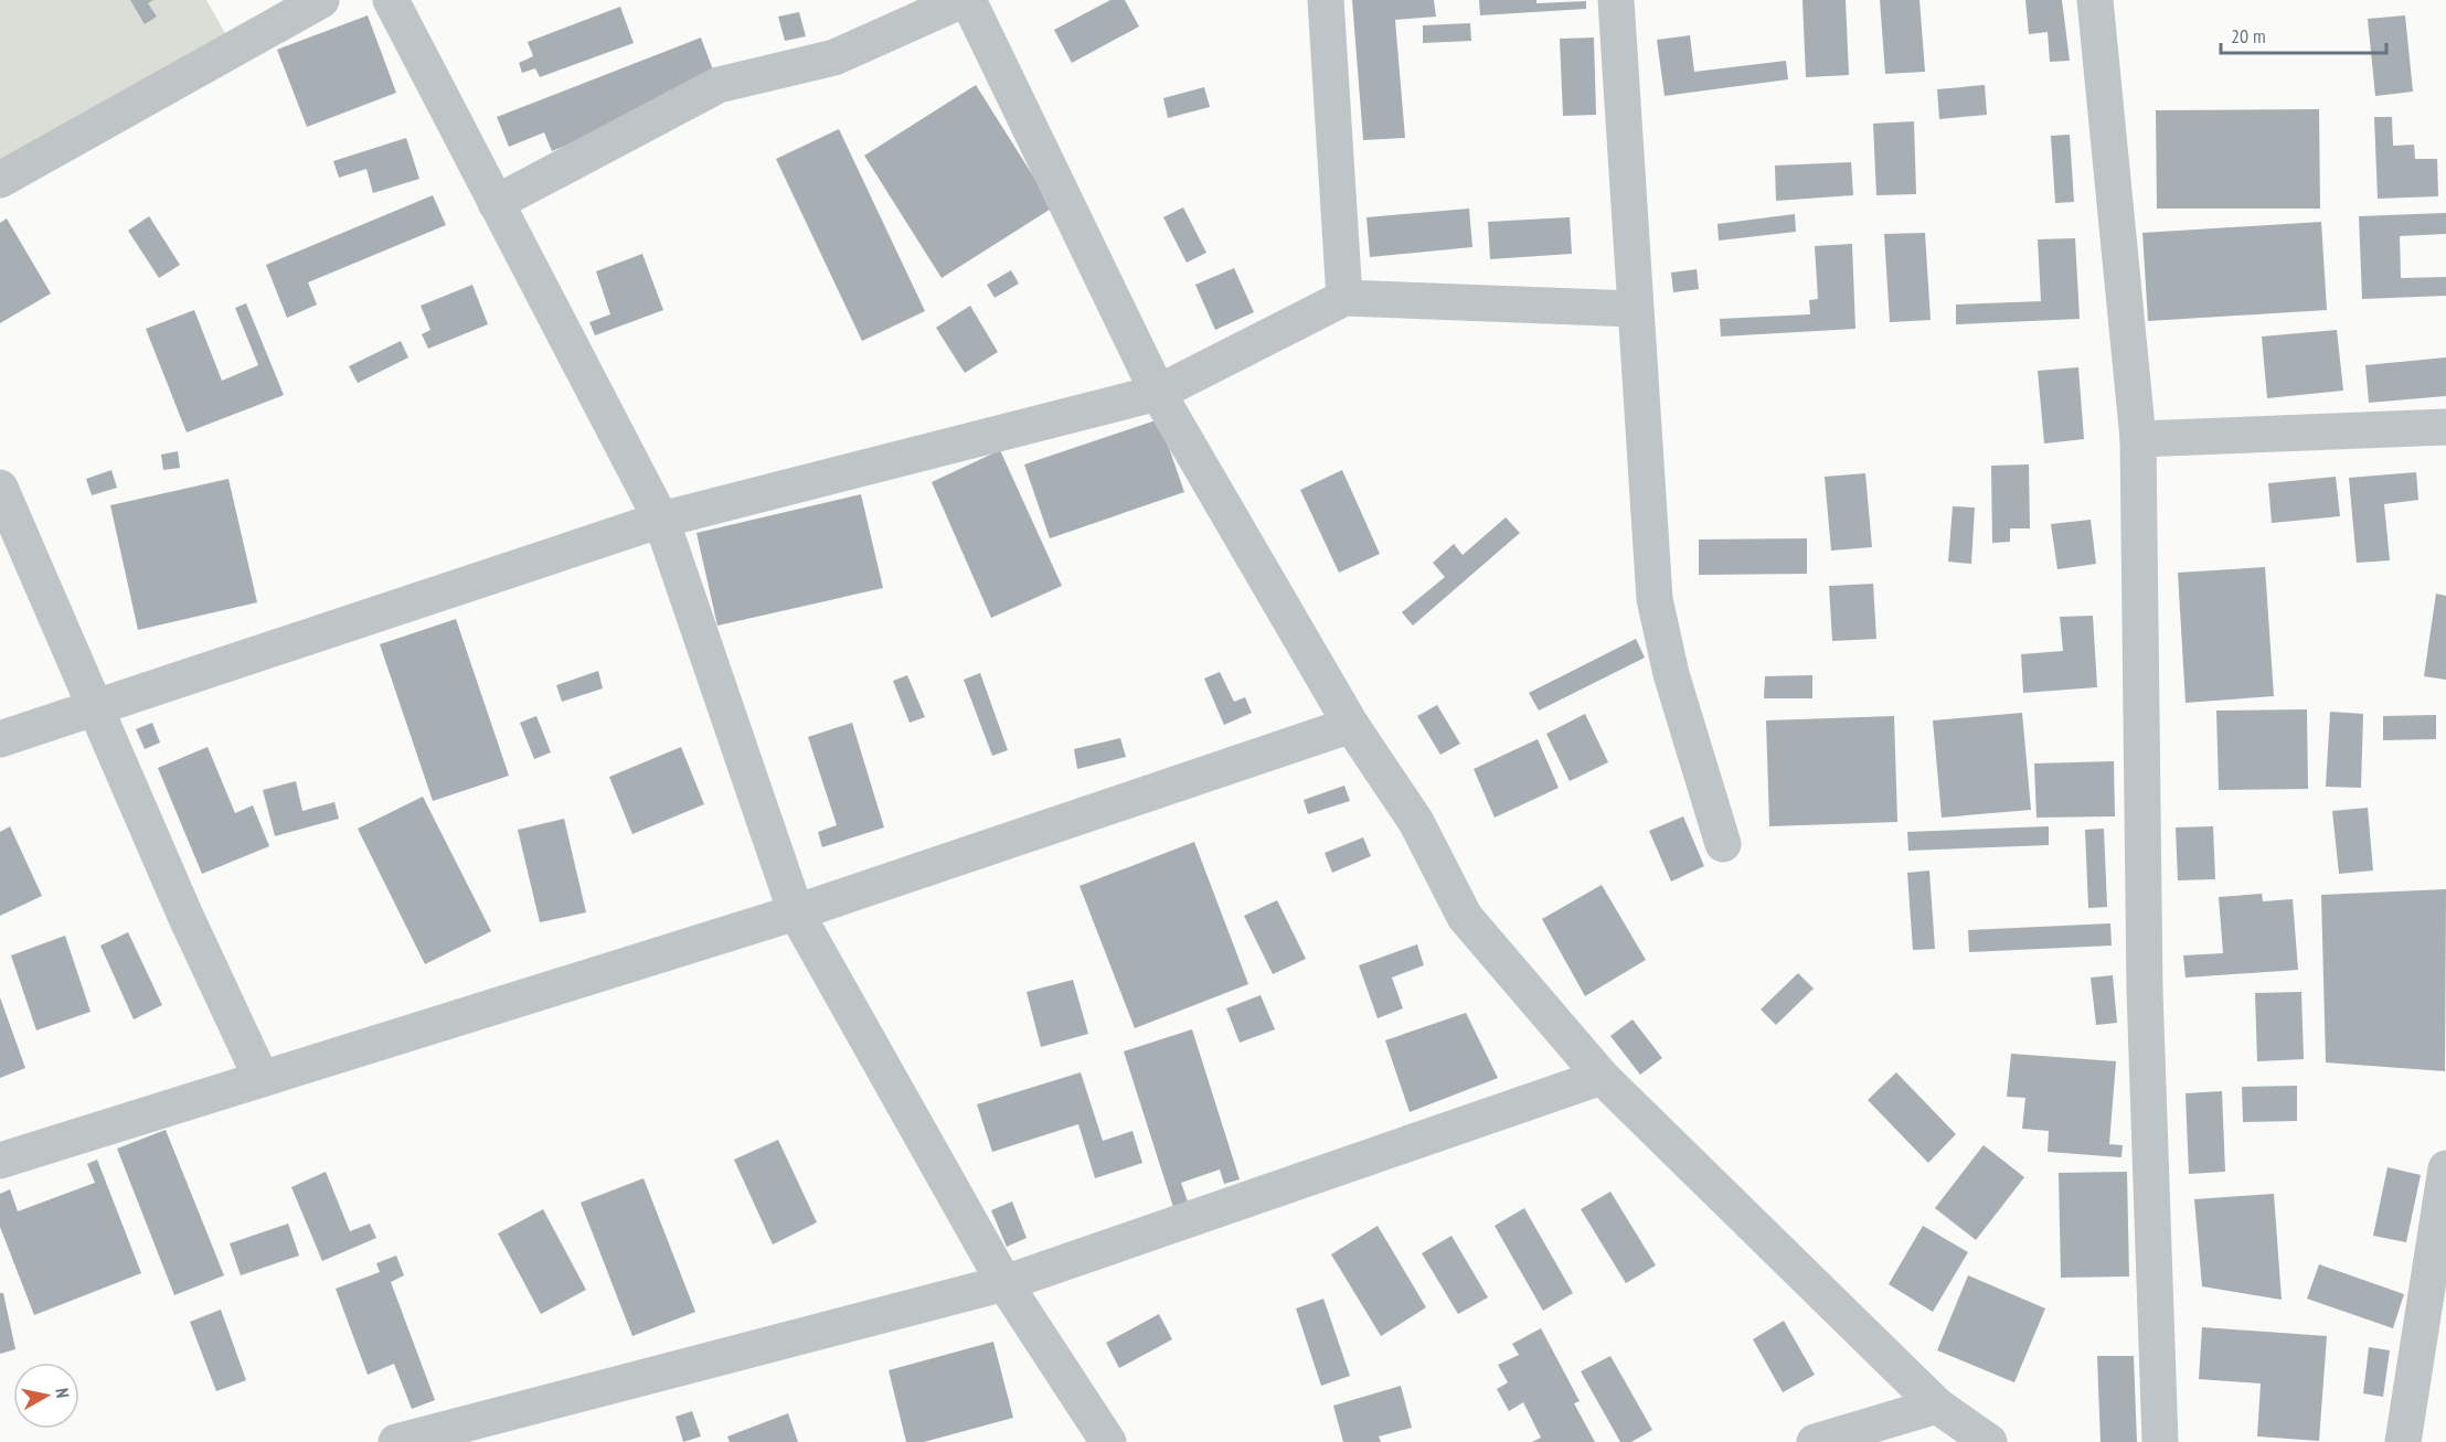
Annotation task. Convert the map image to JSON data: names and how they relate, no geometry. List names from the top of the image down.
{
  "scale_bar": "20 m",
  "north": "right"
}
